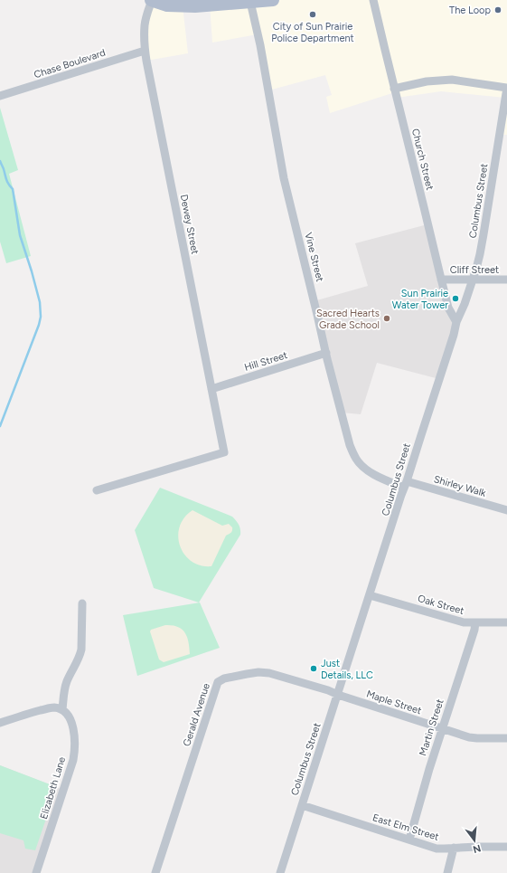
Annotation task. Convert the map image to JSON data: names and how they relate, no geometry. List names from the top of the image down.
{
  "streets": {
    "street": [
      "Chase Boulevard",
      "Church Street",
      "Columbus Street",
      "Dewey Street",
      "Vine Street",
      "Cliff Street",
      "Hill Street",
      "Shirley Walk",
      "Oak Street",
      "Maple Street",
      "Gerald Avenue",
      "Martin Street",
      "Elizabeth Lane",
      "East Elm Street"
    ]
  },
  "crossings": [
    ["Chase Boulevard", "Dewey Street"],
    ["Church Street", "Columbus Street"],
    ["Church Street", "Cliff Street"],
    ["Columbus Street", "Vine Street"],
    ["Columbus Street", "Cliff Street"],
    ["Columbus Street", "Shirley Walk"],
    ["Columbus Street", "Oak Street"],
    ["Columbus Street", "Maple Street"],
    ["Columbus Street", "Gerald Avenue"],
    ["Columbus Street", "East Elm Street"],
    ["Dewey Street", "Hill Street"],
    ["Vine Street", "Hill Street"],
    ["Vine Street", "Shirley Walk"],
    ["Oak Street", "Martin Street"],
    ["Maple Street", "Gerald Avenue"],
    ["Maple Street", "Martin Street"],
    ["Martin Street", "East Elm Street"]
  ],
  "places": [
    "The Loop",
    "City of Sun Prairie Police Department",
    "Sun Prairie Water Tower",
    "Sacred Hearts Grade School",
    "Just Details, LLC"
  ],
  "north": "bottom"
}
